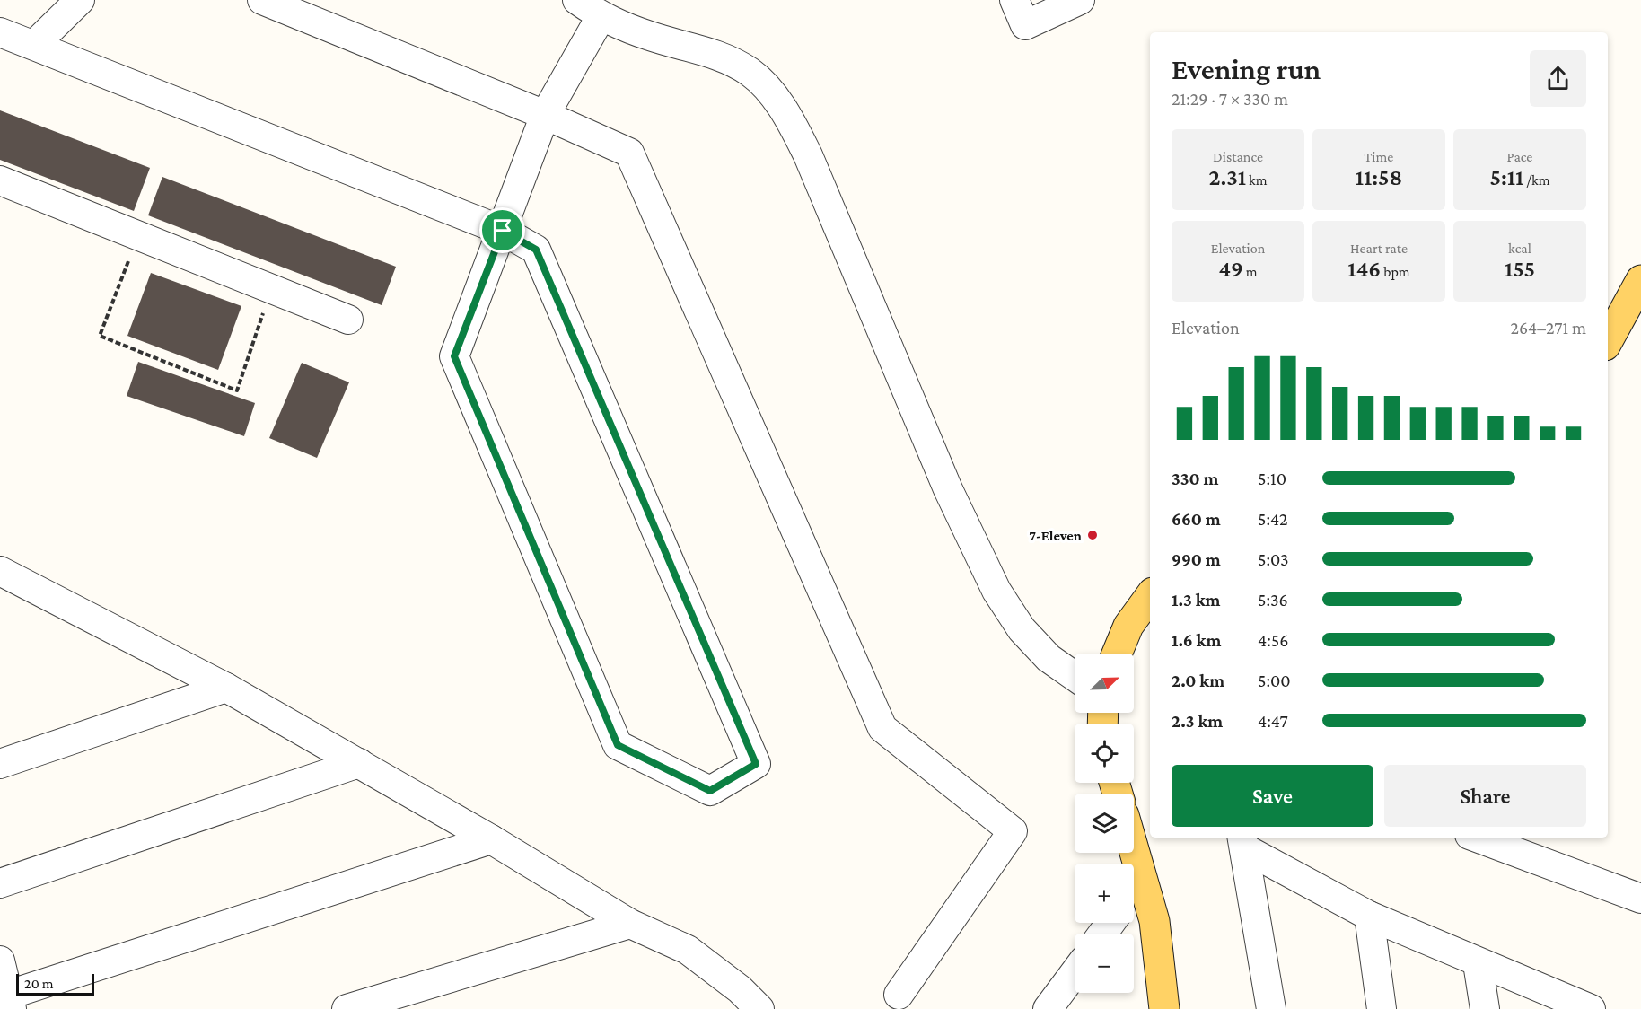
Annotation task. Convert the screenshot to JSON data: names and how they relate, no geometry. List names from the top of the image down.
{
  "places": ["7-Eleven"],
  "scale_bar": "20 m",
  "north": "top right",
  "page": {
    "heading": ["Evening run", "21:29 · 7 × 330 m"],
    "stats": [
      ["Distance", "2.31 km"],
      ["Time", "11:58"],
      ["Pace", "5:11 /km"],
      ["Elevation", "49 m"],
      ["Heart rate", "146 bpm"],
      ["kcal", "155"]
    ],
    "chart": ["Elevation", "264–271 m"],
    "list": [
      {
        "name": "330 m",
        "note": "5:10"
      },
      {
        "name": "660 m",
        "note": "5:42"
      },
      {
        "name": "990 m",
        "note": "5:03"
      },
      {
        "name": "1.3 km",
        "note": "5:36"
      },
      {
        "name": "1.6 km",
        "note": "4:56"
      },
      {
        "name": "2.0 km",
        "note": "5:00"
      },
      {
        "name": "2.3 km",
        "note": "4:47"
      }
    ],
    "map_buttons": ["+", "−"],
    "buttons": ["Save", "Share"],
    "scale": "20 m"
  }
}
